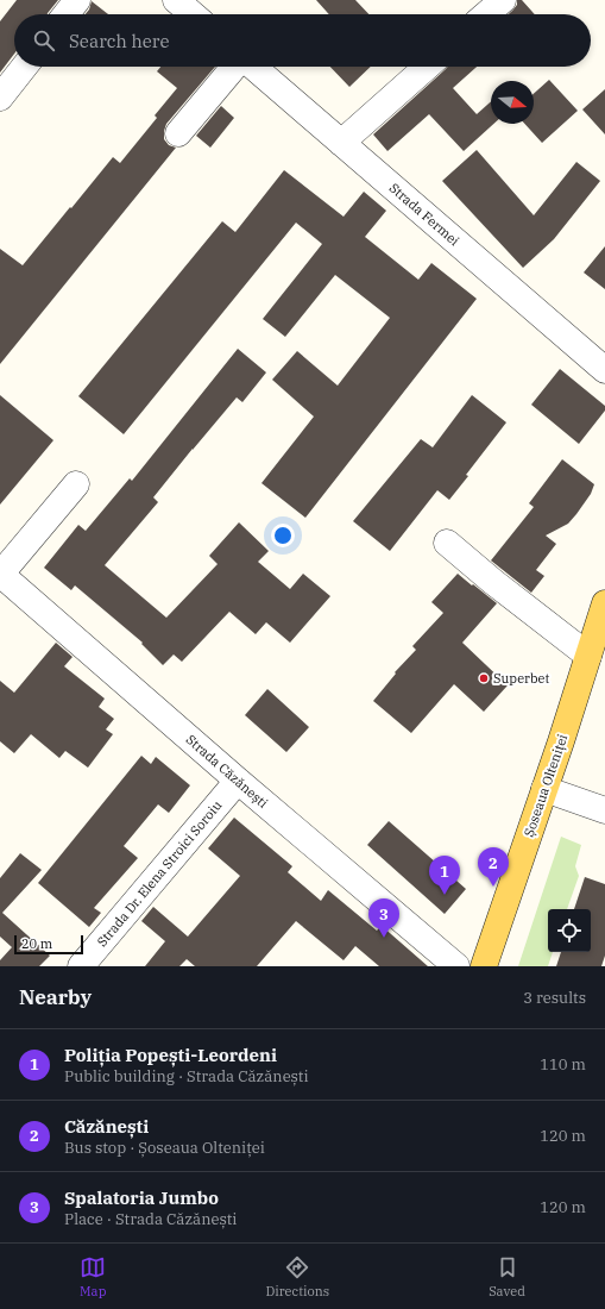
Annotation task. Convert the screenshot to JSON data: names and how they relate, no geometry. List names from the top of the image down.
{
  "streets": {
    "main road": ["Șoseaua Olteniței"],
    "street": ["Strada Fermei", "Strada Căzănești", "Strada Dr. Elena Stroici Soroiu"]
  },
  "crossings": [
    ["Strada Căzănești", "Strada Dr. Elena Stroici Soroiu"]
  ],
  "places": ["Superbet"],
  "scale_bar": "20 m",
  "north": "right",
  "page": {
    "search": "Search here",
    "pins": ["2", "1", "3"],
    "scale": "20 m",
    "heading": ["Nearby", "3 results"],
    "list": [
      {
        "mark": "1",
        "name": "Poliția Popești-Leordeni",
        "note": "Public building · Strada Căzănești",
        "value": "110 m"
      },
      {
        "mark": "2",
        "name": "Căzănești",
        "note": "Bus stop · Șoseaua Olteniței",
        "value": "120 m"
      },
      {
        "mark": "3",
        "name": "Spalatoria Jumbo",
        "note": "Place · Strada Căzănești",
        "value": "120 m"
      }
    ],
    "nav": ["Map", "Directions", "Saved"]
  }
}
